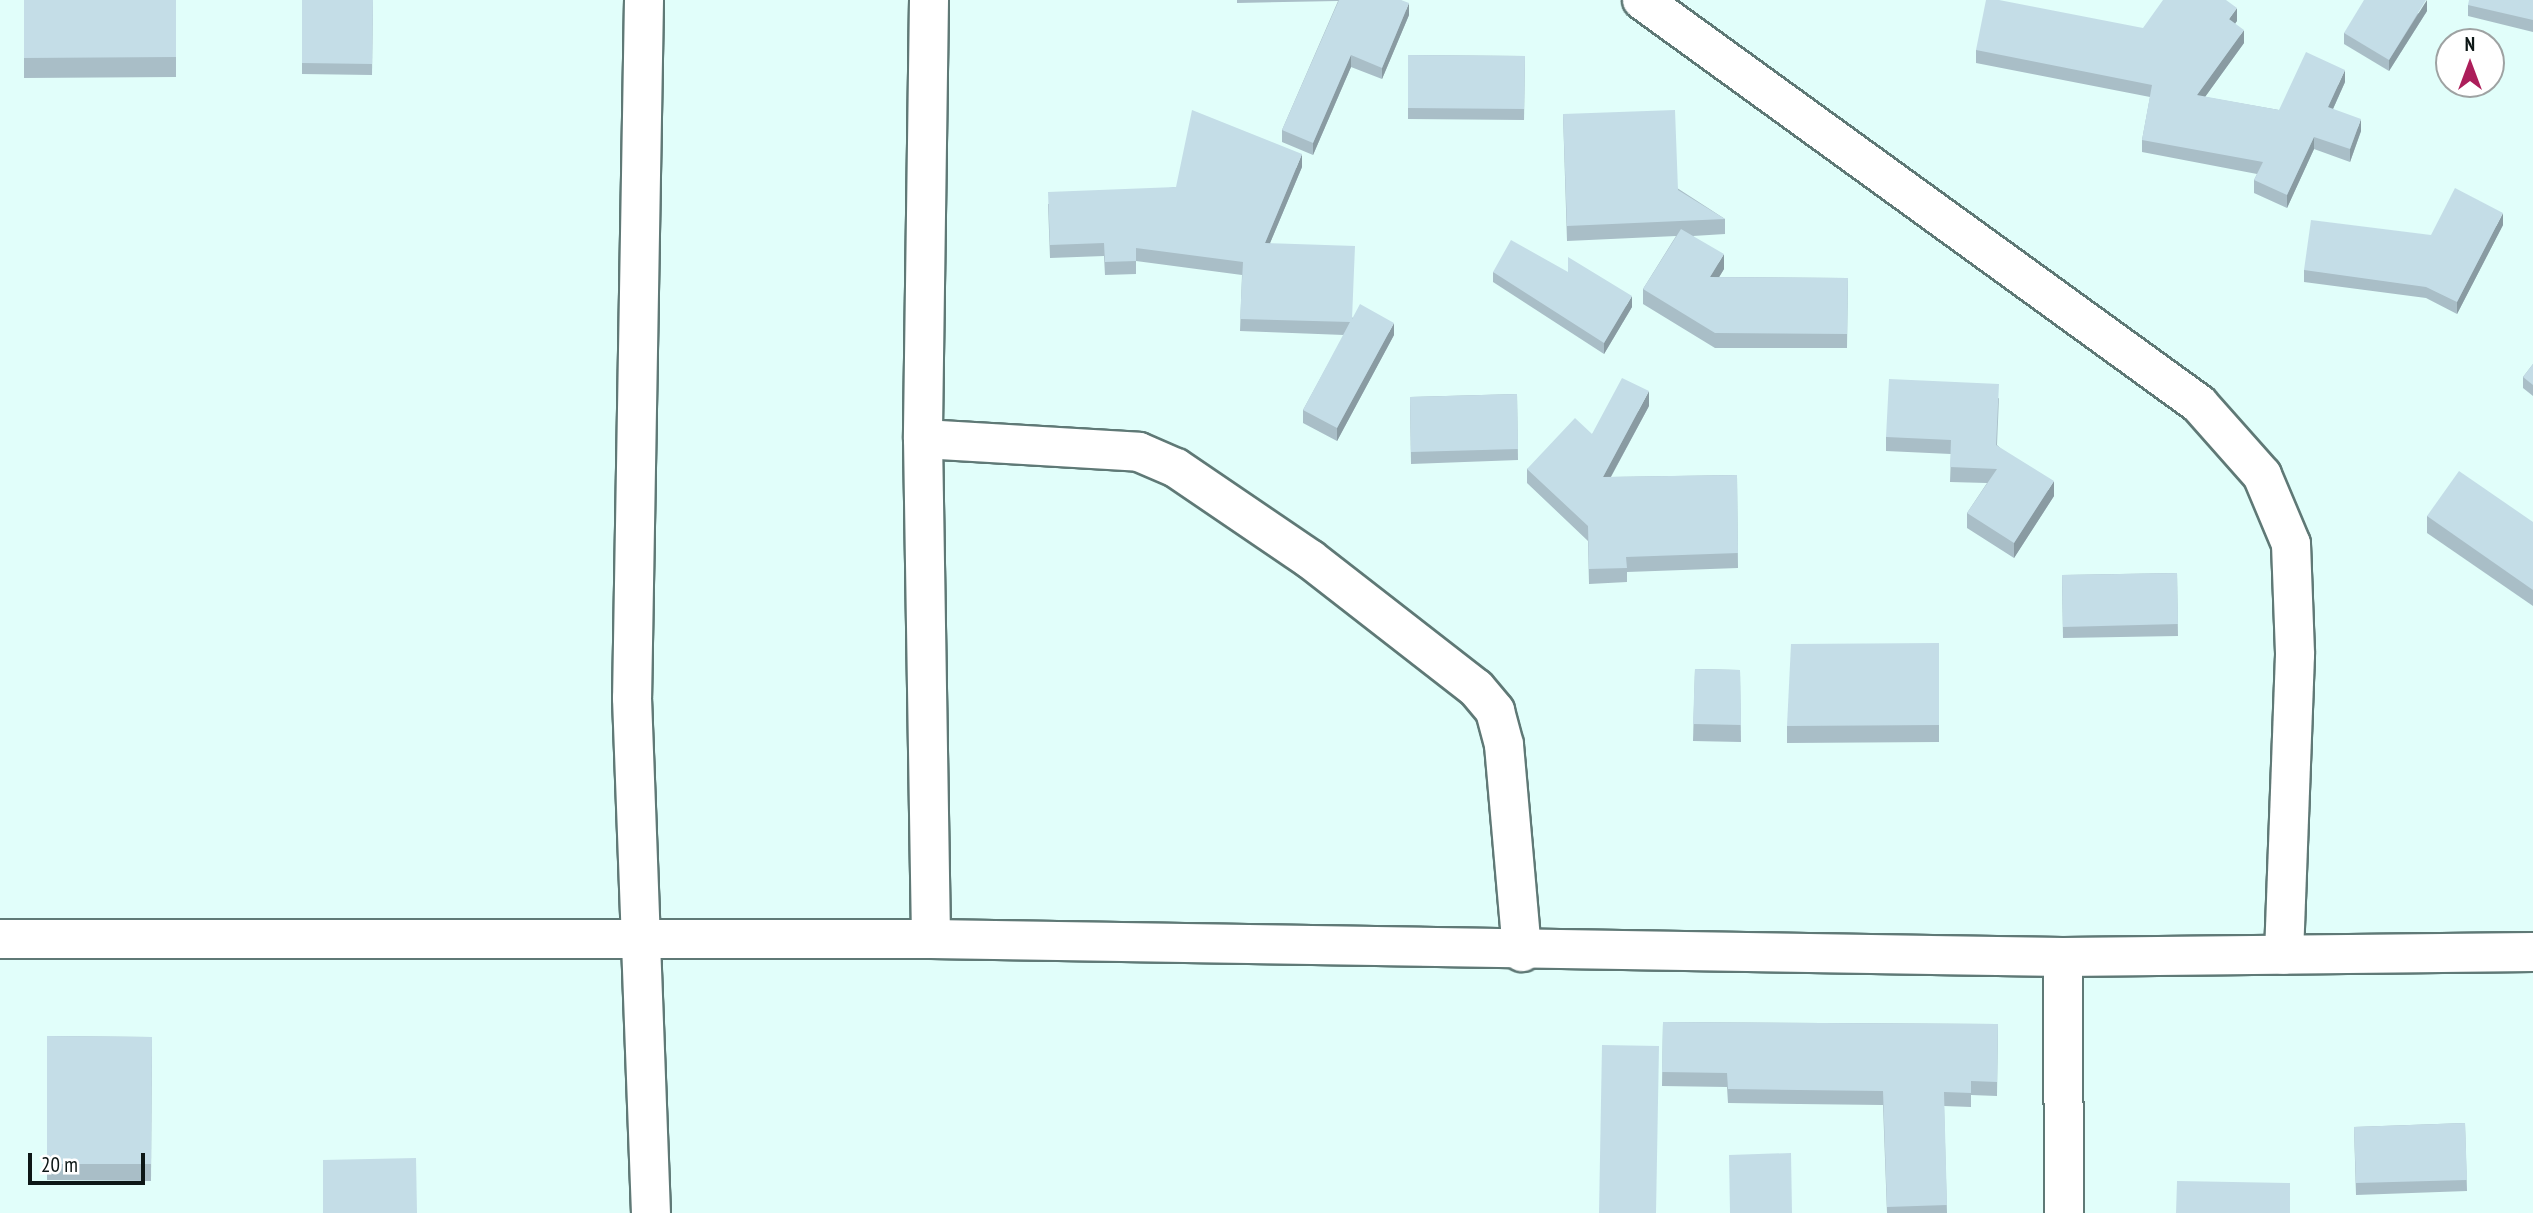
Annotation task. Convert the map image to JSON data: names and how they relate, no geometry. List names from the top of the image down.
{
  "scale_bar": "20 m",
  "north": "top"
}
